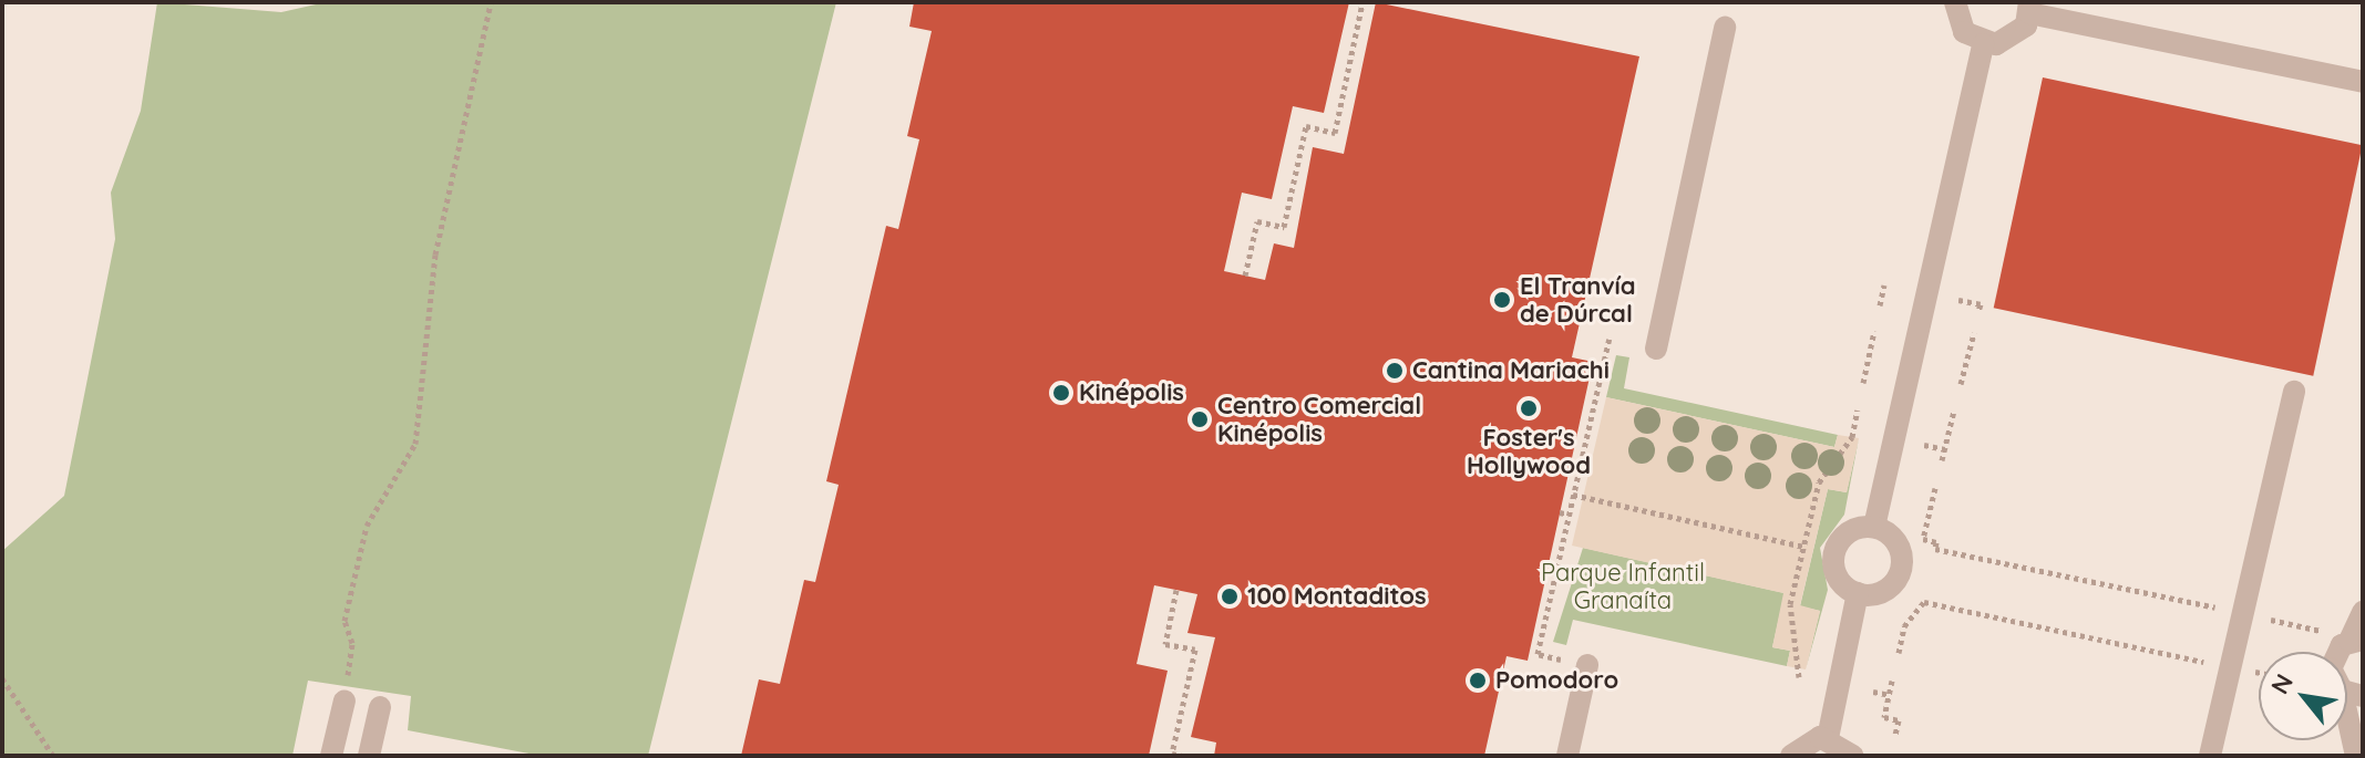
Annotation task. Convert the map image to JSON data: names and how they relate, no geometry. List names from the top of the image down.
{
  "parks": ["Parque Infantil Granaíta"],
  "places": [
    "El Tranvía de Dúrcal",
    "Cantina Mariachi",
    "Kinépolis",
    "Foster's Hollywood",
    "Centro Comercial Kinépolis",
    "100 Montaditos",
    "Pomodoro"
  ],
  "north": "top left"
}
